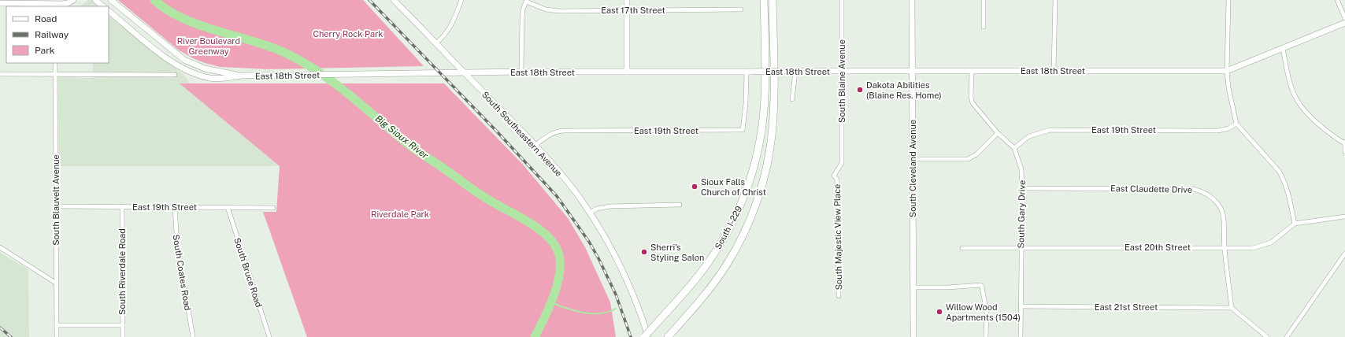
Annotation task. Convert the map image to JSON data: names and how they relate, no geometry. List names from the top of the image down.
{
  "streets": {
    "highway": ["South I-229"],
    "street": [
      "East 17th Street",
      "East 18th Street",
      "South Blaine Avenue",
      "East 19th Street",
      "South Southeastern Avenue",
      "South Cleveland Avenue",
      "East Claudette Drive",
      "South Blauvelt Avenue",
      "South Gary Drive",
      "South Majestic View Place",
      "East 20th Street",
      "South Riverdale Road",
      "South Coates Road",
      "South Bruce Road",
      "East 21st Street"
    ]
  },
  "crossings": [
    ["East 18th Street", "South Blaine Avenue"],
    ["East 18th Street", "East 19th Street"],
    ["East 18th Street", "South Southeastern Avenue"],
    ["East 18th Street", "South Cleveland Avenue"],
    ["South Blaine Avenue", "South Majestic View Place"],
    ["East 19th Street", "South Southeastern Avenue"],
    ["East 19th Street", "South Blauvelt Avenue"],
    ["East 19th Street", "South Gary Drive"],
    ["East 19th Street", "South Riverdale Road"],
    ["East 19th Street", "South Coates Road"],
    ["East 19th Street", "South Bruce Road"],
    ["East Claudette Drive", "South Gary Drive"],
    ["East Claudette Drive", "East 20th Street"],
    ["East Claudette Drive", "East 21st Street"],
    ["South Gary Drive", "East 20th Street"],
    ["South Gary Drive", "East 21st Street"]
  ],
  "water": ["Big Sioux River"],
  "parks": ["Cherry Rock Park", "River Boulevard Greenway", "Riverdale Park"],
  "places": [
    "Dakota Abilities (Blaine Res. Home)",
    "Sioux Falls Church of Christ",
    "Sherri's Styling Salon",
    "Willow Wood Apartments (1504)"
  ],
  "legend": ["Road", "Railway", "Park"]
}
